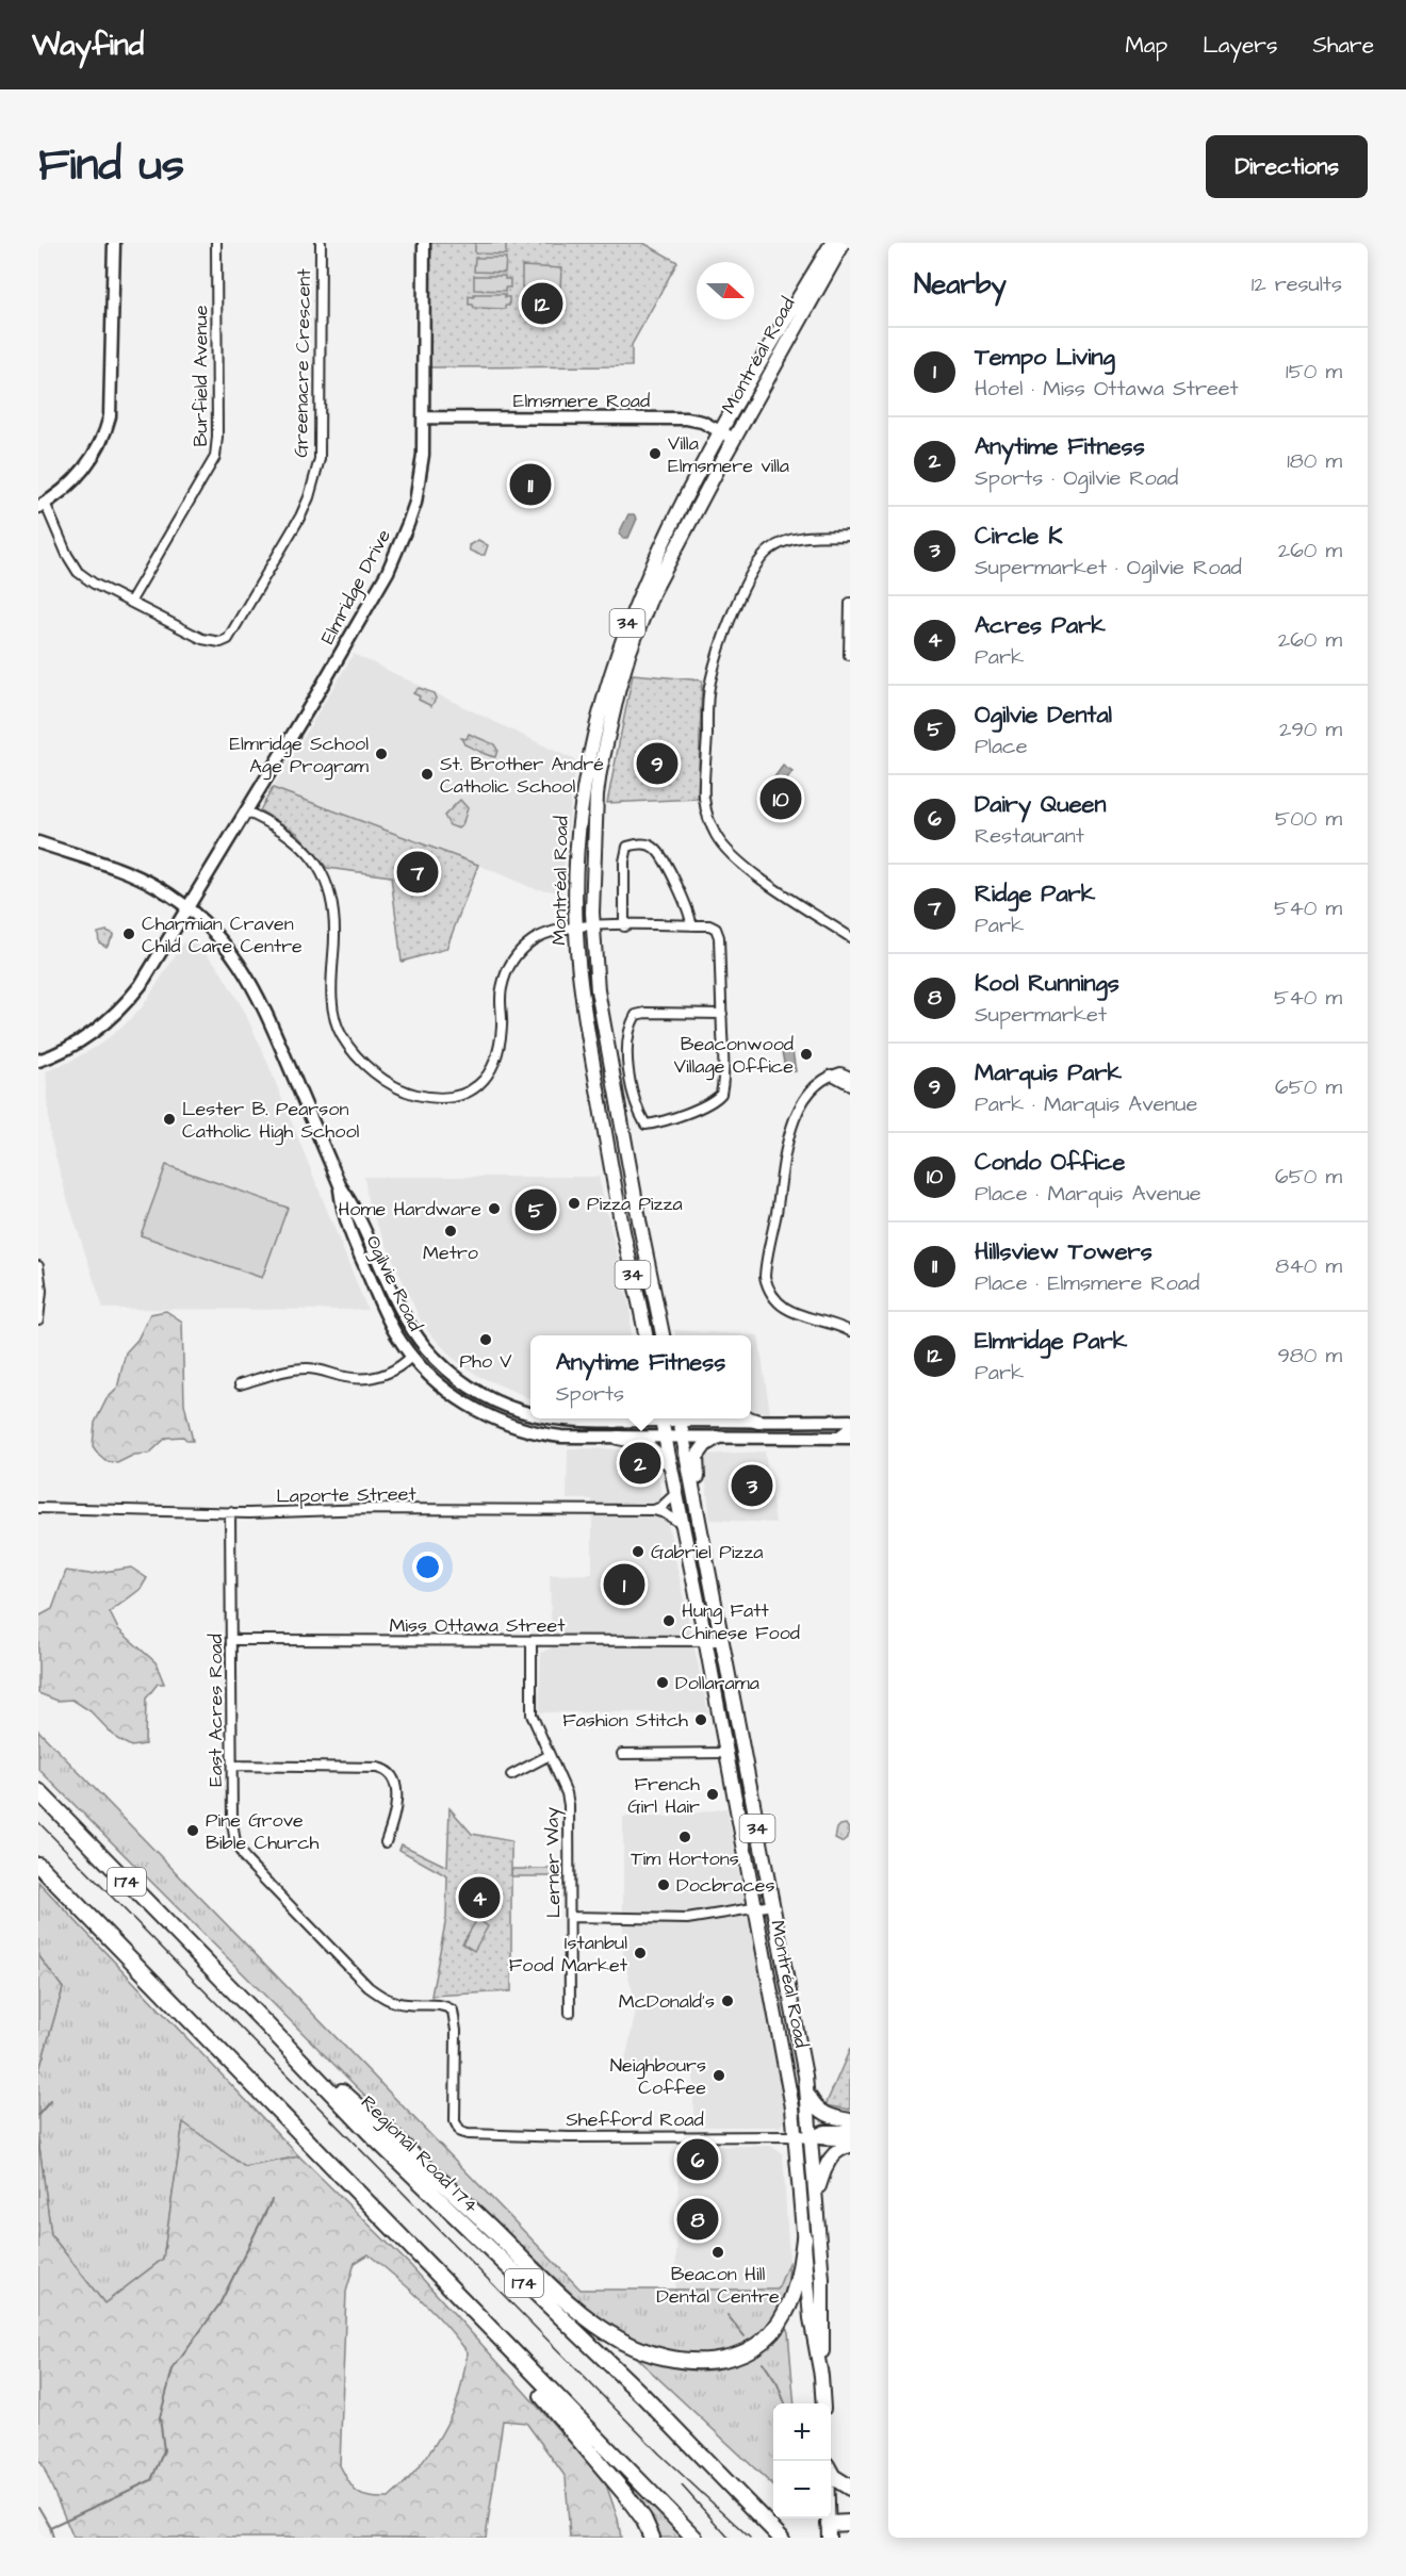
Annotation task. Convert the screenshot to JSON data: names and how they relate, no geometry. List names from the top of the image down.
{
  "streets": {
    "highway": ["174", "Regional Road 174"],
    "main road": ["Montréal Road", "34"],
    "street": [
      "Greenacre Crescent",
      "Burfield Avenue",
      "Elmsmere Road",
      "Elmridge Drive",
      "Ogilvie Road",
      "Laporte Street",
      "Miss Ottawa Street",
      "East Acres Road",
      "Lerner Way",
      "Shefford Road"
    ]
  },
  "crossings": [
    ["Montréal Road", "Elmsmere Road"],
    ["Montréal Road", "Ogilvie Road"],
    ["Montréal Road", "Laporte Street"],
    ["Montréal Road", "Miss Ottawa Street"],
    ["Montréal Road", "Shefford Road"],
    ["Greenacre Crescent", "Burfield Avenue"],
    ["Elmsmere Road", "Elmridge Drive"],
    ["Elmridge Drive", "Ogilvie Road"],
    ["Laporte Street", "East Acres Road"],
    ["Miss Ottawa Street", "East Acres Road"],
    ["Miss Ottawa Street", "Lerner Way"],
    ["East Acres Road", "Shefford Road"]
  ],
  "places": [
    "Villa Elmsmere villa",
    "Elmridge School Age Program",
    "St. Brother André Catholic School",
    "Charmian Craven Child Care Centre",
    "Beaconwood Village Office",
    "Lester B. Pearson Catholic High School",
    "Pizza Pizza",
    "Home Hardware",
    "Metro",
    "Pho V",
    "Gabriel Pizza",
    "Hung Fatt Chinese Food",
    "Dollarama",
    "Fashion Stitch",
    "French Girl Hair",
    "Pine Grove Bible Church",
    "Tim Hortons",
    "Docbraces",
    "Istanbul Food Market",
    "McDonald's",
    "Neighbours Coffee",
    "Beacon Hill Dental Centre"
  ],
  "north": "right",
  "page": {
    "header": "Wayfind",
    "nav": ["Map", "Layers", "Share"],
    "title": "Find us",
    "buttons": "Directions",
    "heading": ["Nearby", "12 results"],
    "pins": [
      "12",
      "11",
      "9",
      "10",
      "7",
      "5",
      "2",
      "3",
      "1",
      "4",
      "6",
      "8"
    ],
    "list": [
      {
        "mark": "1",
        "name": "Tempo Living",
        "note": "Hotel · Miss Ottawa Street",
        "value": "150 m"
      },
      {
        "mark": "2",
        "name": "Anytime Fitness",
        "note": "Sports · Ogilvie Road",
        "value": "180 m"
      },
      {
        "mark": "3",
        "name": "Circle K",
        "note": "Supermarket · Ogilvie Road",
        "value": "260 m"
      },
      {
        "mark": "4",
        "name": "Acres Park",
        "note": "Park",
        "value": "260 m"
      },
      {
        "mark": "5",
        "name": "Ogilvie Dental",
        "note": "Place",
        "value": "290 m"
      },
      {
        "mark": "6",
        "name": "Dairy Queen",
        "note": "Restaurant",
        "value": "500 m"
      },
      {
        "mark": "7",
        "name": "Ridge Park",
        "note": "Park",
        "value": "540 m"
      },
      {
        "mark": "8",
        "name": "Kool Runnings",
        "note": "Supermarket",
        "value": "540 m"
      },
      {
        "mark": "9",
        "name": "Marquis Park",
        "note": "Park · Marquis Avenue",
        "value": "650 m"
      },
      {
        "mark": "10",
        "name": "Condo Office",
        "note": "Place · Marquis Avenue",
        "value": "650 m"
      },
      {
        "mark": "11",
        "name": "Hillsview Towers",
        "note": "Place · Elmsmere Road",
        "value": "840 m"
      },
      {
        "mark": "12",
        "name": "Elmridge Park",
        "note": "Park",
        "value": "980 m"
      }
    ],
    "popup": ["Anytime Fitness", "Sports"],
    "map_buttons": ["+", "−"]
  }
}
